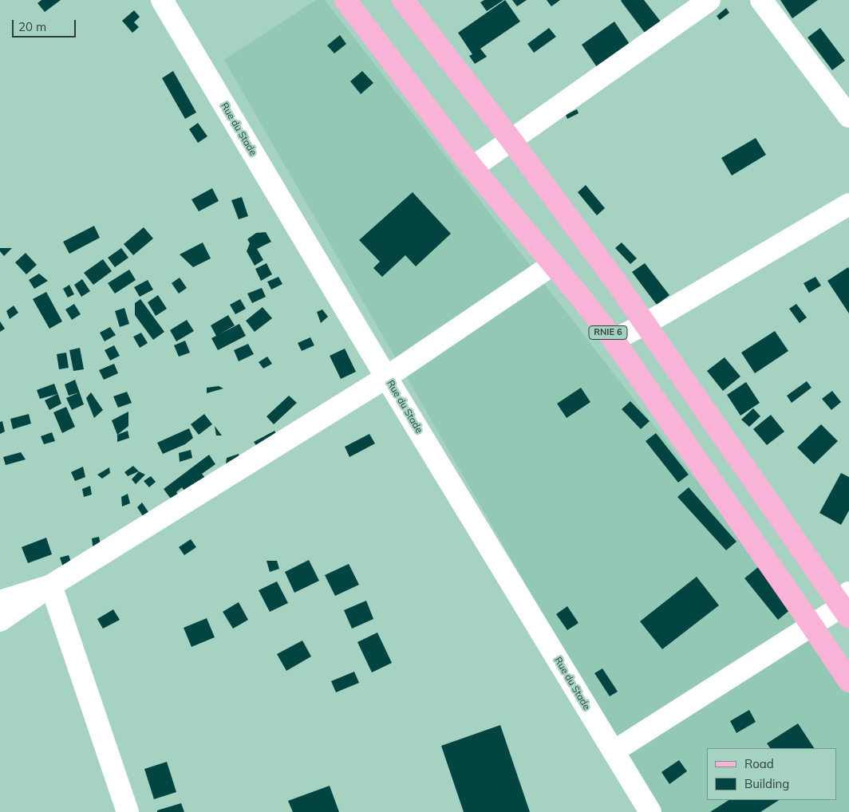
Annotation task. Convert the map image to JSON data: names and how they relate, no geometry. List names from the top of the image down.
{
  "streets": {
    "main road": ["RNIE 6"],
    "street": ["Rue du Stade"]
  },
  "legend": ["Road", "Building"],
  "scale_bar": "20 m"
}
